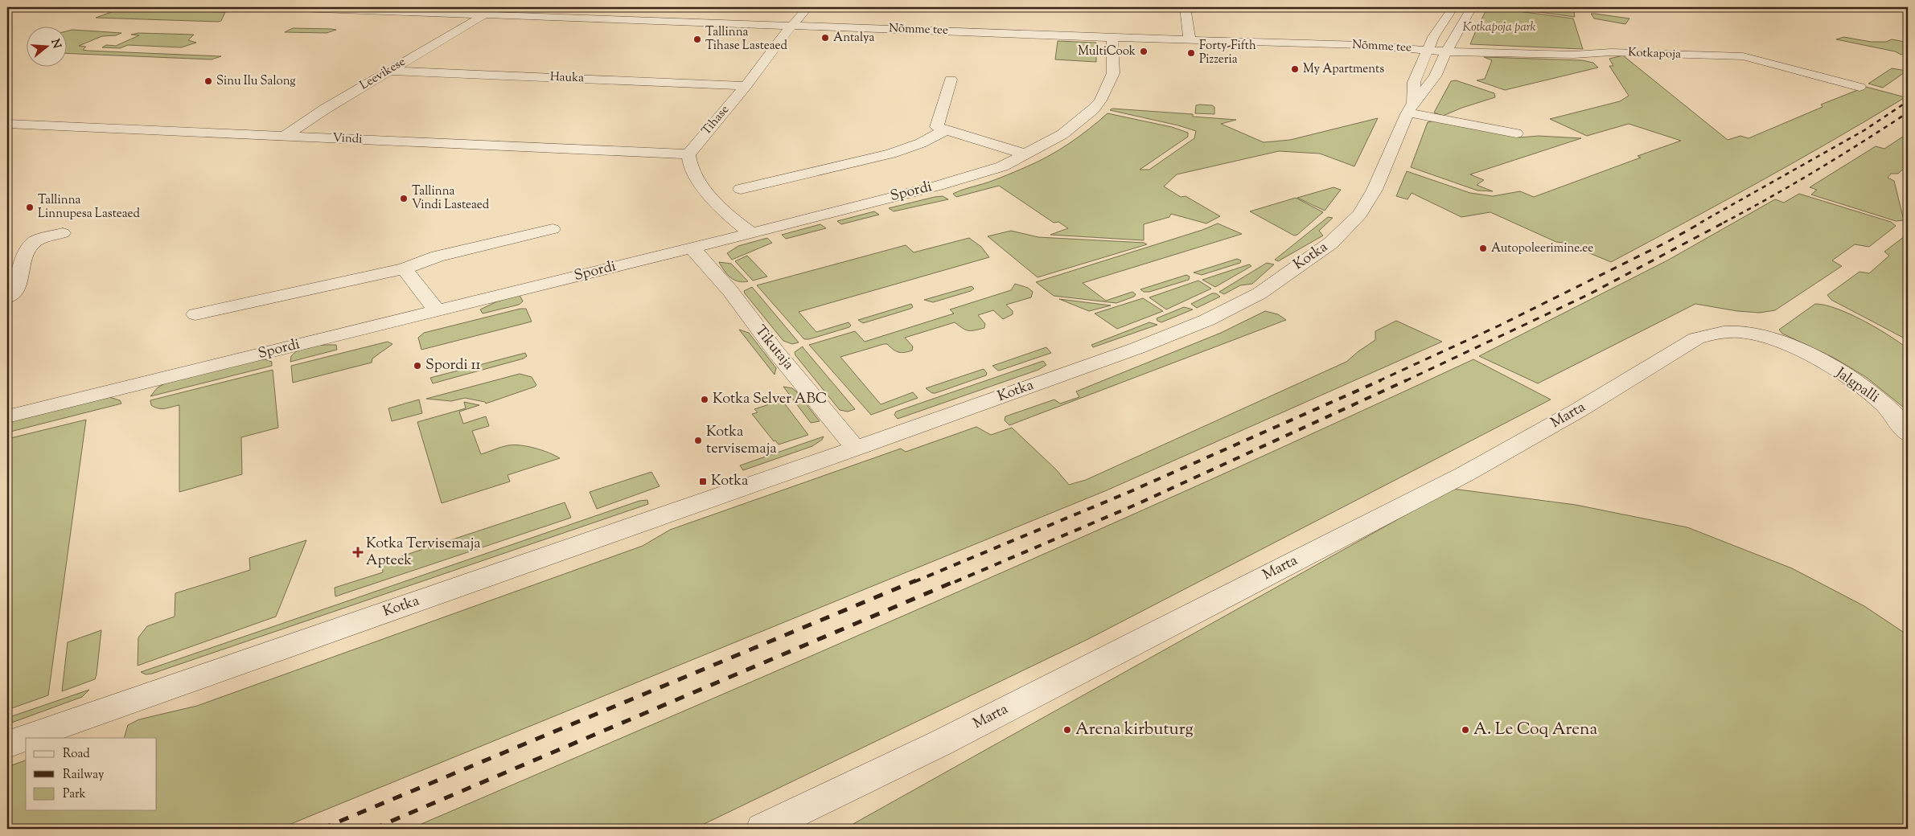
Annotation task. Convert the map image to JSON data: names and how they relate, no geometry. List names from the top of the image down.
{
  "streets": {
    "street": [
      "Nõmme tee",
      "Kotkapoja",
      "Leevikese",
      "Hauka",
      "Tihase",
      "Vindi",
      "Spordi",
      "Kotka",
      "Tikutaja",
      "Jalgpalli",
      "Marta"
    ]
  },
  "crossings": [
    ["Nõmme tee", "Kotkapoja"],
    ["Nõmme tee", "Leevikese"],
    ["Nõmme tee", "Tihase"],
    ["Nõmme tee", "Spordi"],
    ["Nõmme tee", "Kotka"],
    ["Kotkapoja", "Kotka"],
    ["Leevikese", "Hauka"],
    ["Leevikese", "Vindi"],
    ["Hauka", "Tihase"],
    ["Tihase", "Vindi"],
    ["Spordi", "Tikutaja"],
    ["Kotka", "Tikutaja"],
    ["Jalgpalli", "Marta"]
  ],
  "parks": ["Kotkapoja park"],
  "places": {
    "other": [
      "Antalya",
      "Tallinna Tihase Lasteaed",
      "MultiCook",
      "Forty-Fifth Pizzeria",
      "My Apartments",
      "Sinu Ilu Salong",
      "Tallinna Vindi Lasteaed",
      "Tallinna Linnupesa Lasteaed",
      "Autopoleerimine.ee",
      "Spordi 11",
      "Kotka Selver ABC",
      "Kotka tervisemaja",
      "Arena kirbuturg",
      "A. Le Coq Arena"
    ],
    "transit": ["Kotka"],
    "health": ["Kotka Tervisemaja Apteek"]
  },
  "legend": ["Road", "Railway", "Park"],
  "north": "right"
}
